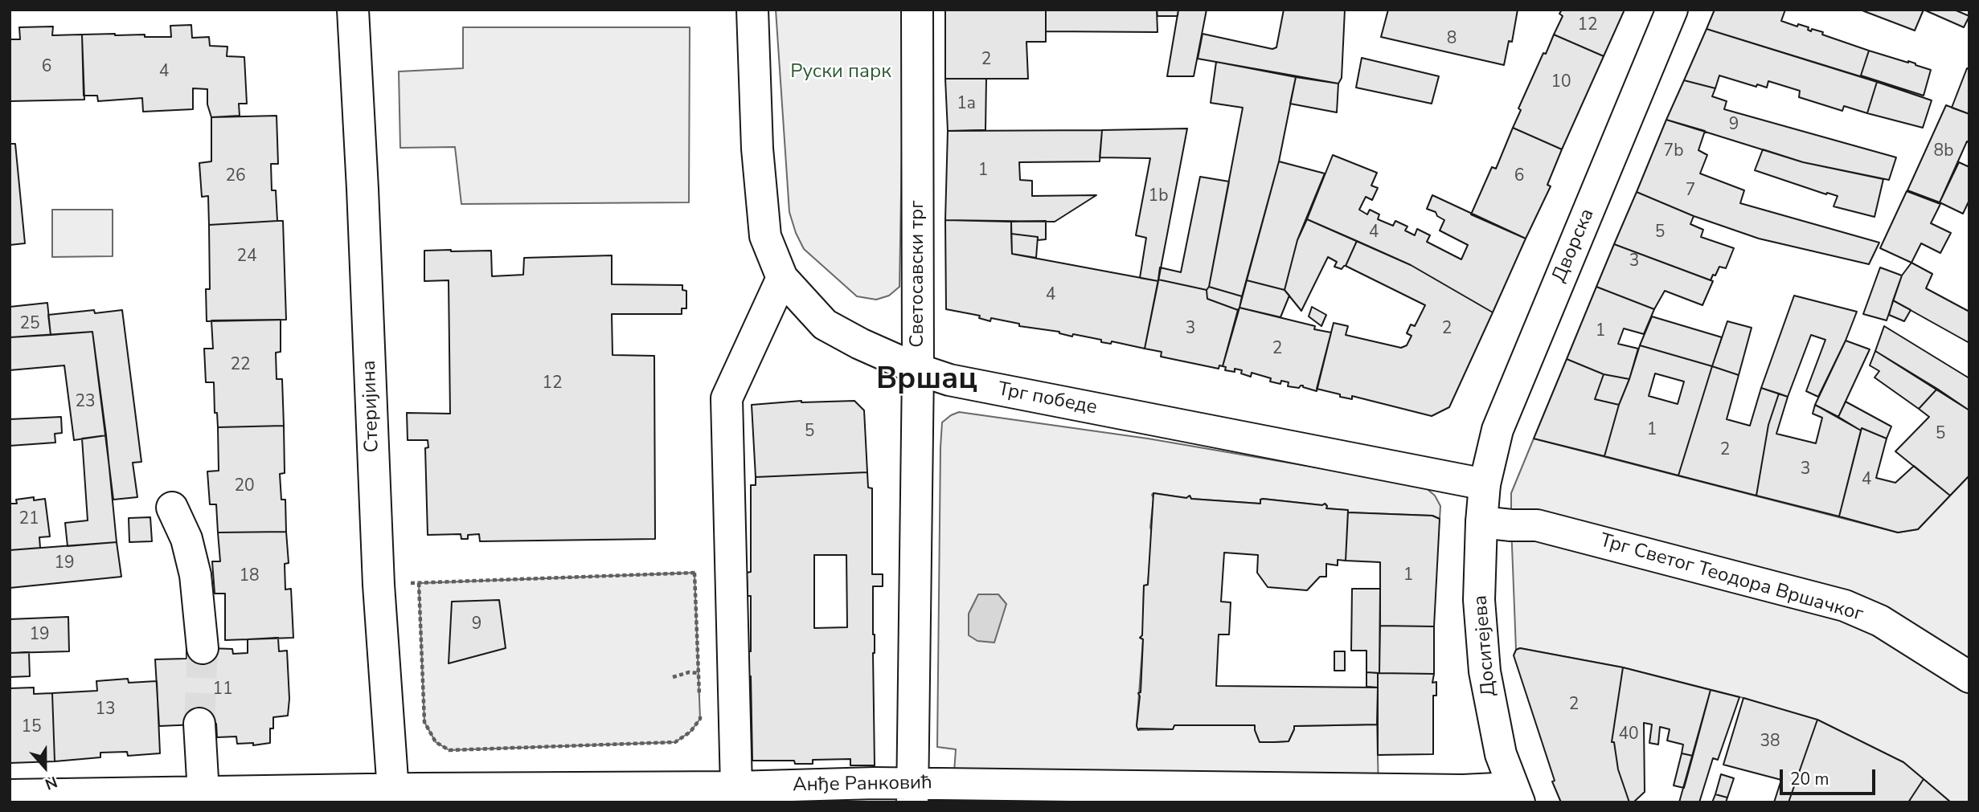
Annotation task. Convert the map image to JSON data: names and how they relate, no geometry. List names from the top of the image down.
{
  "streets": {
    "street": [
      "Дворска",
      "Светосавски трг",
      "Трг победе",
      "Стеријина",
      "Трг Светог Теодора Вршачког",
      "Доситејева",
      "Анђе Ранковић"
    ]
  },
  "crossings": [
    ["Дворска", "Трг победе"],
    ["Дворска", "Доситејева"],
    ["Светосавски трг", "Трг победе"],
    ["Трг победе", "Доситејева"],
    ["Стеријина", "Анђе Ранковић"],
    ["Трг Светог Теодора Вршачког", "Доситејева"],
    ["Доситејева", "Анђе Ранковић"]
  ],
  "districts": ["Вршац"],
  "parks": ["Руски парк"],
  "house_numbers": [
    "12",
    "8",
    "2",
    "6",
    "4",
    "10",
    "1a",
    "9",
    "7b",
    "8b",
    "1",
    "26",
    "6",
    "7",
    "1b",
    "4",
    "5",
    "24",
    "3",
    "4",
    "25",
    "3",
    "2",
    "1",
    "2",
    "22",
    "12",
    "23",
    "1",
    "5",
    "5",
    "2",
    "3",
    "4",
    "20",
    "21",
    "19",
    "1",
    "18",
    "9",
    "19",
    "11",
    "2",
    "13",
    "15",
    "40",
    "38"
  ],
  "scale_bar": "20 m",
  "north": "bottom"
}
